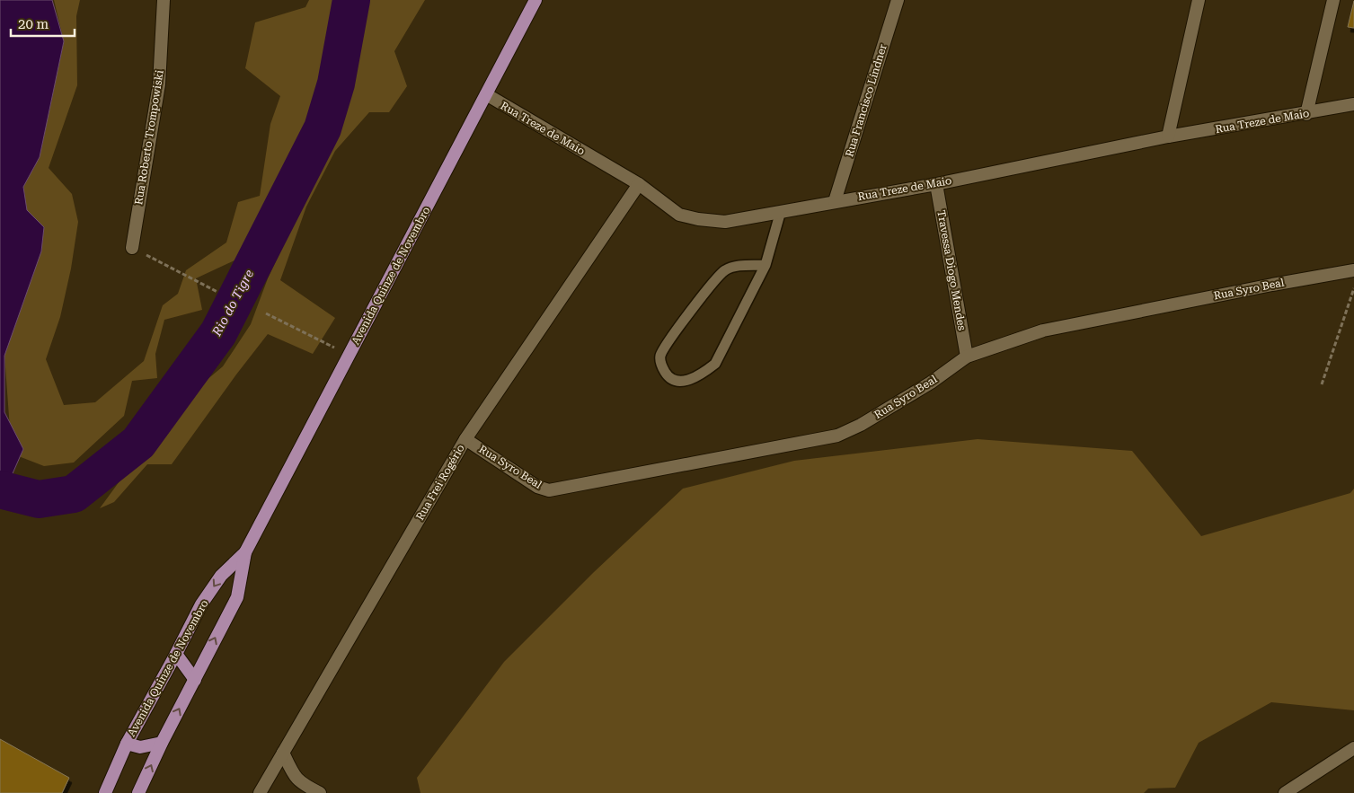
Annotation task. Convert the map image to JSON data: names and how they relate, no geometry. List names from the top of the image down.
{
  "streets": {
    "main road": ["Avenida Quinze de Novembro"],
    "street": [
      "Rua Francisco Lindner",
      "Rua Treze de Maio",
      "Rua Roberto Trompowiski",
      "Travessa Diogo Mendes",
      "Rua Syro Beal",
      "Rua Frei Rogério"
    ]
  },
  "crossings": [
    ["Rua Francisco Lindner", "Rua Treze de Maio"],
    ["Rua Treze de Maio", "Travessa Diogo Mendes"],
    ["Rua Treze de Maio", "Avenida Quinze de Novembro"],
    ["Rua Treze de Maio", "Rua Frei Rogério"],
    ["Travessa Diogo Mendes", "Rua Syro Beal"],
    ["Rua Syro Beal", "Rua Frei Rogério"]
  ],
  "water": ["Rio do Tigre"],
  "scale_bar": "20 m"
}
